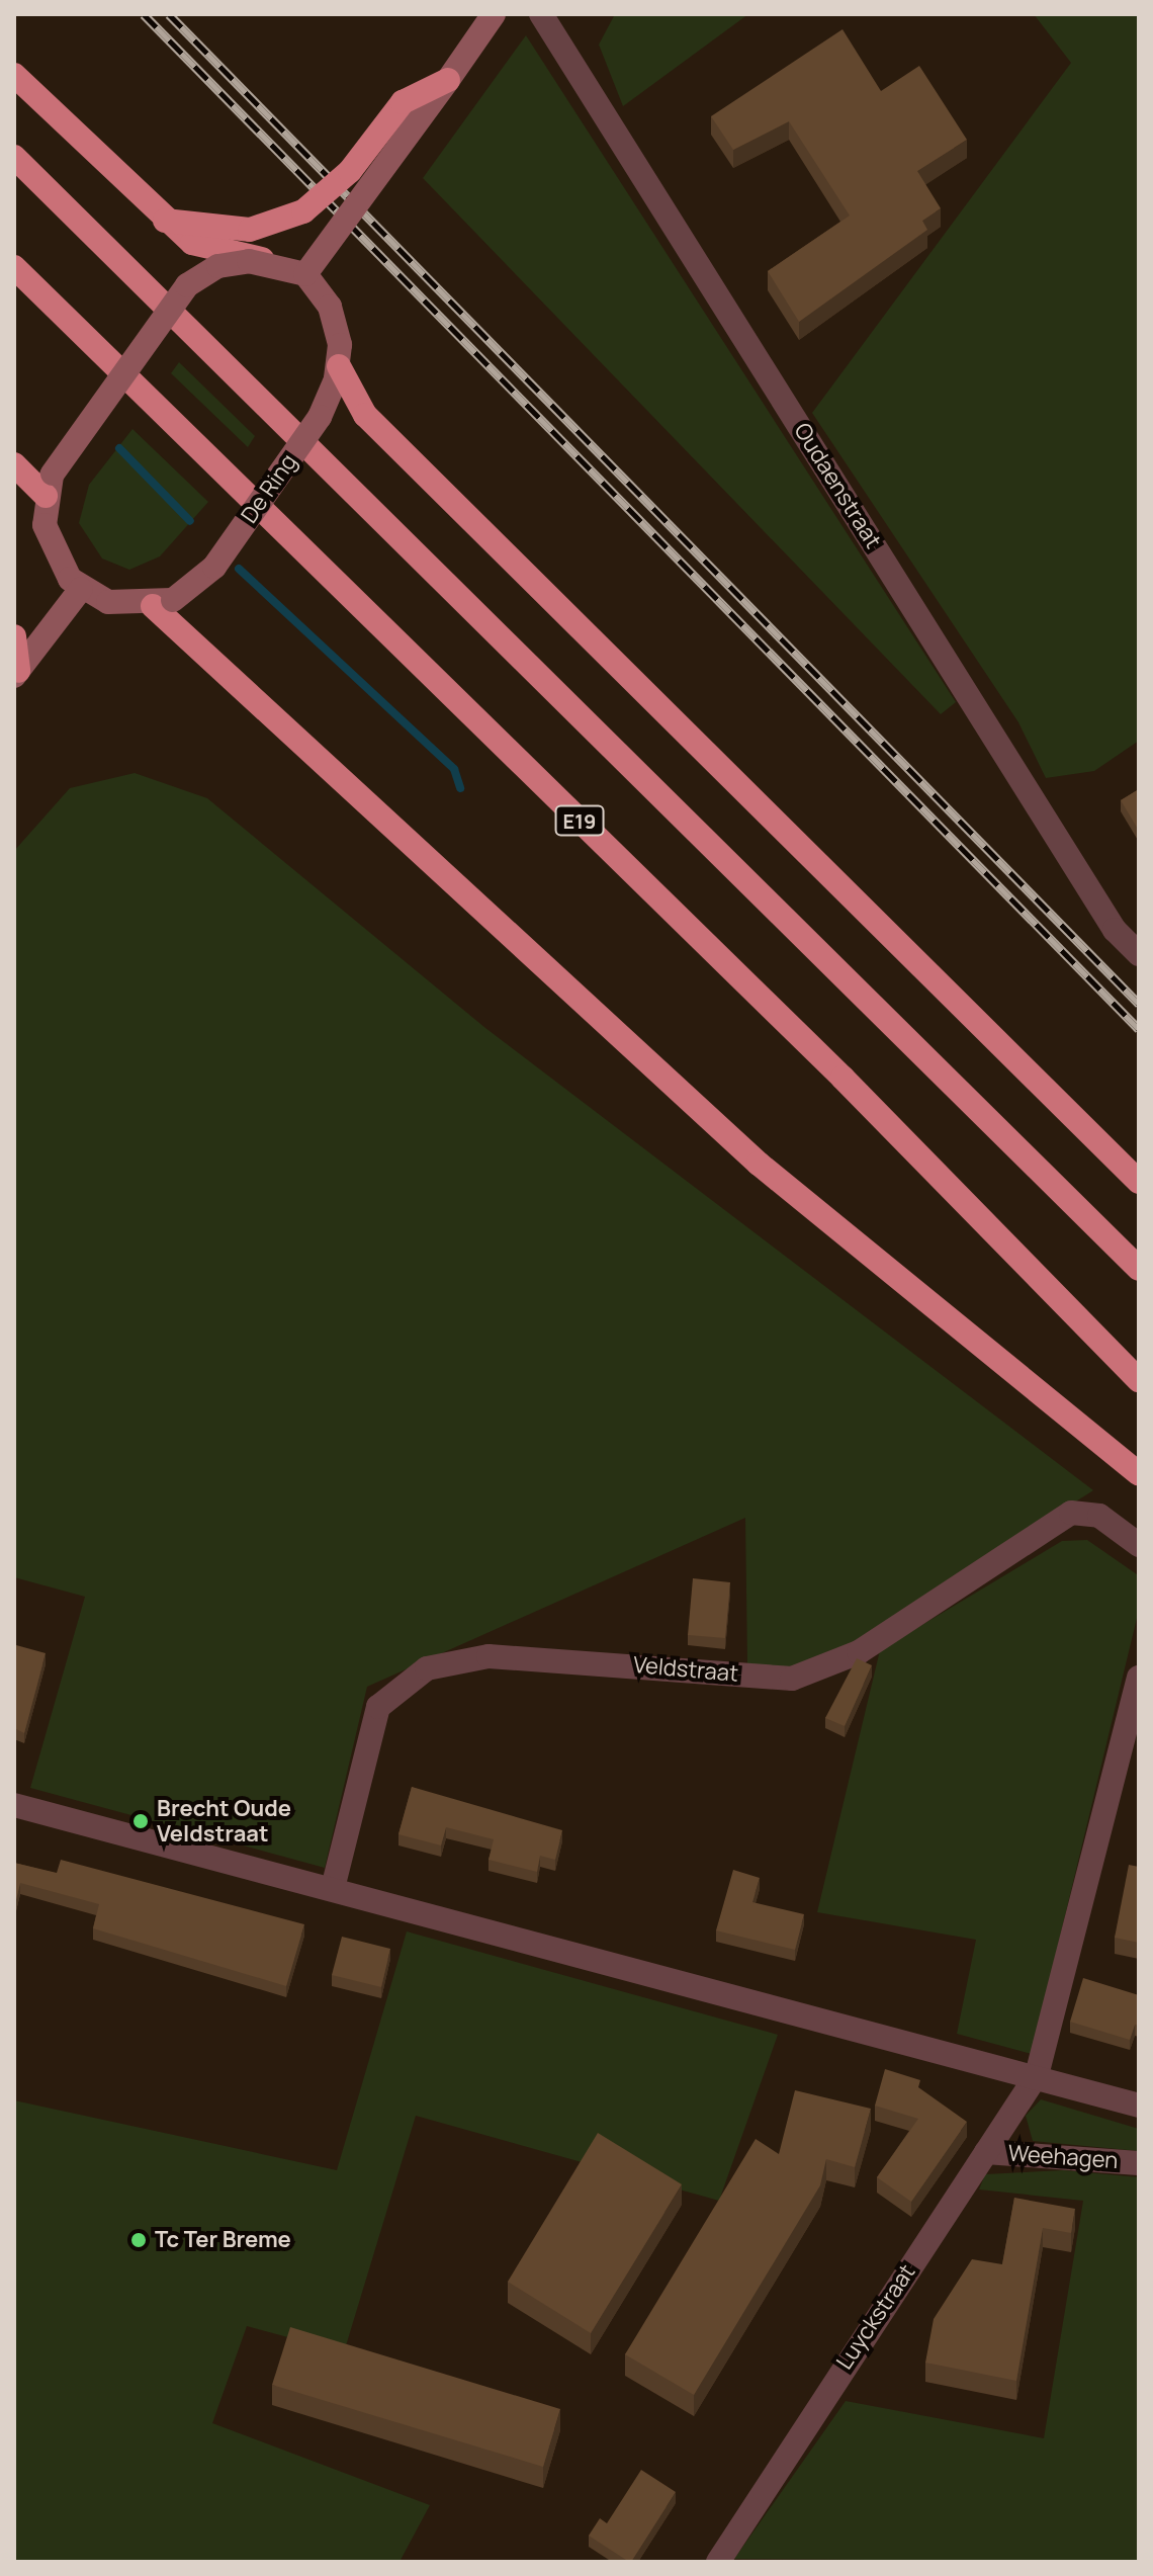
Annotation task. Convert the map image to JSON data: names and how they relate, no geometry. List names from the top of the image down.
{
  "streets": {
    "highway": ["E19"],
    "main road": ["De Ring"],
    "street": [
      "Oudaenstraat",
      "Veldstraat",
      "Weehagen",
      "Luyckstraat"
    ]
  },
  "crossings": [
    ["Weehagen", "Luyckstraat"]
  ],
  "places": ["Brecht Oude Veldstraat", "Tc Ter Breme"]
}
